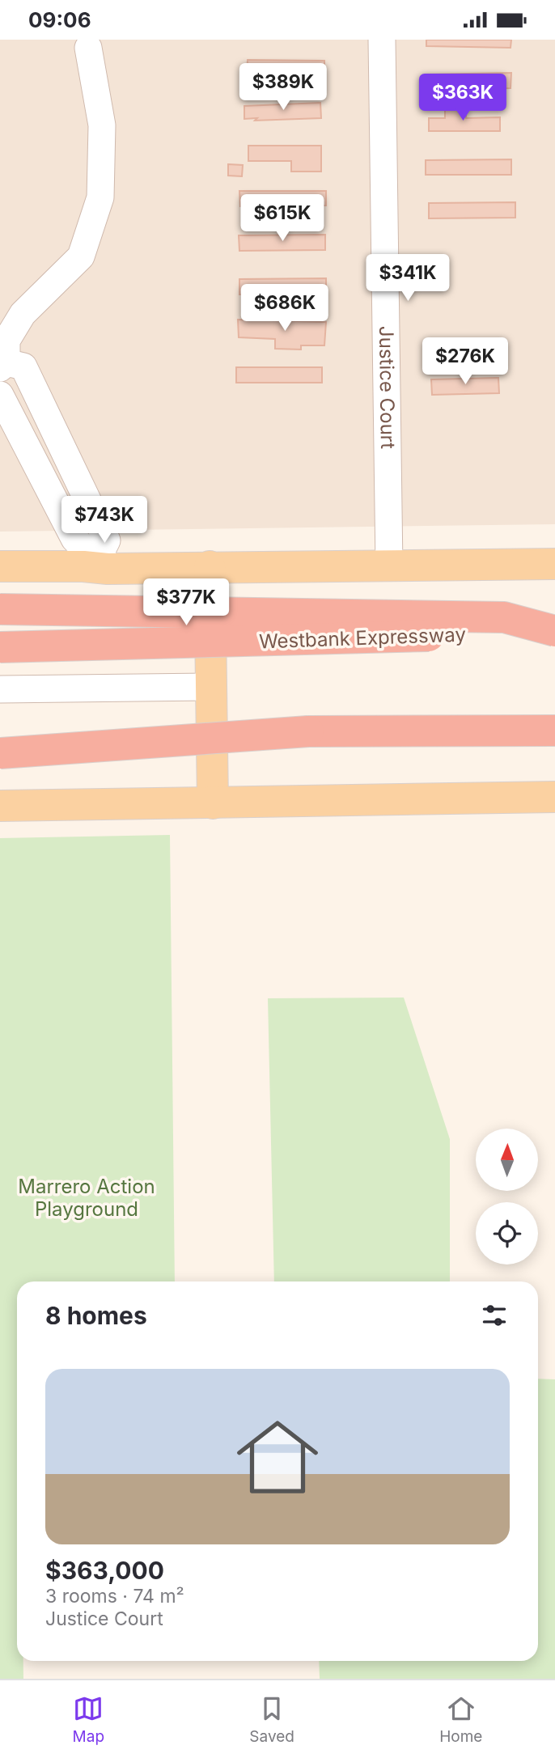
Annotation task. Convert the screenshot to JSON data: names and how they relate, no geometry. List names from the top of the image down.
{
  "streets": {
    "highway": ["Westbank Expressway"],
    "street": ["Justice Court"]
  },
  "parks": ["Marrero Action Playground"],
  "north": "top",
  "page": {
    "status": "09:06",
    "price": [
      "$389K",
      "$363K",
      "$615K",
      "$341K",
      "$686K",
      "$276K",
      "$743K",
      "$377K"
    ],
    "heading": "8 homes",
    "list": [
      {
        "name": "$363,000",
        "note": "3 rooms · 74 m² · Justice Court"
      }
    ],
    "tabs": ["Map", "Saved", "Home"]
  }
}
